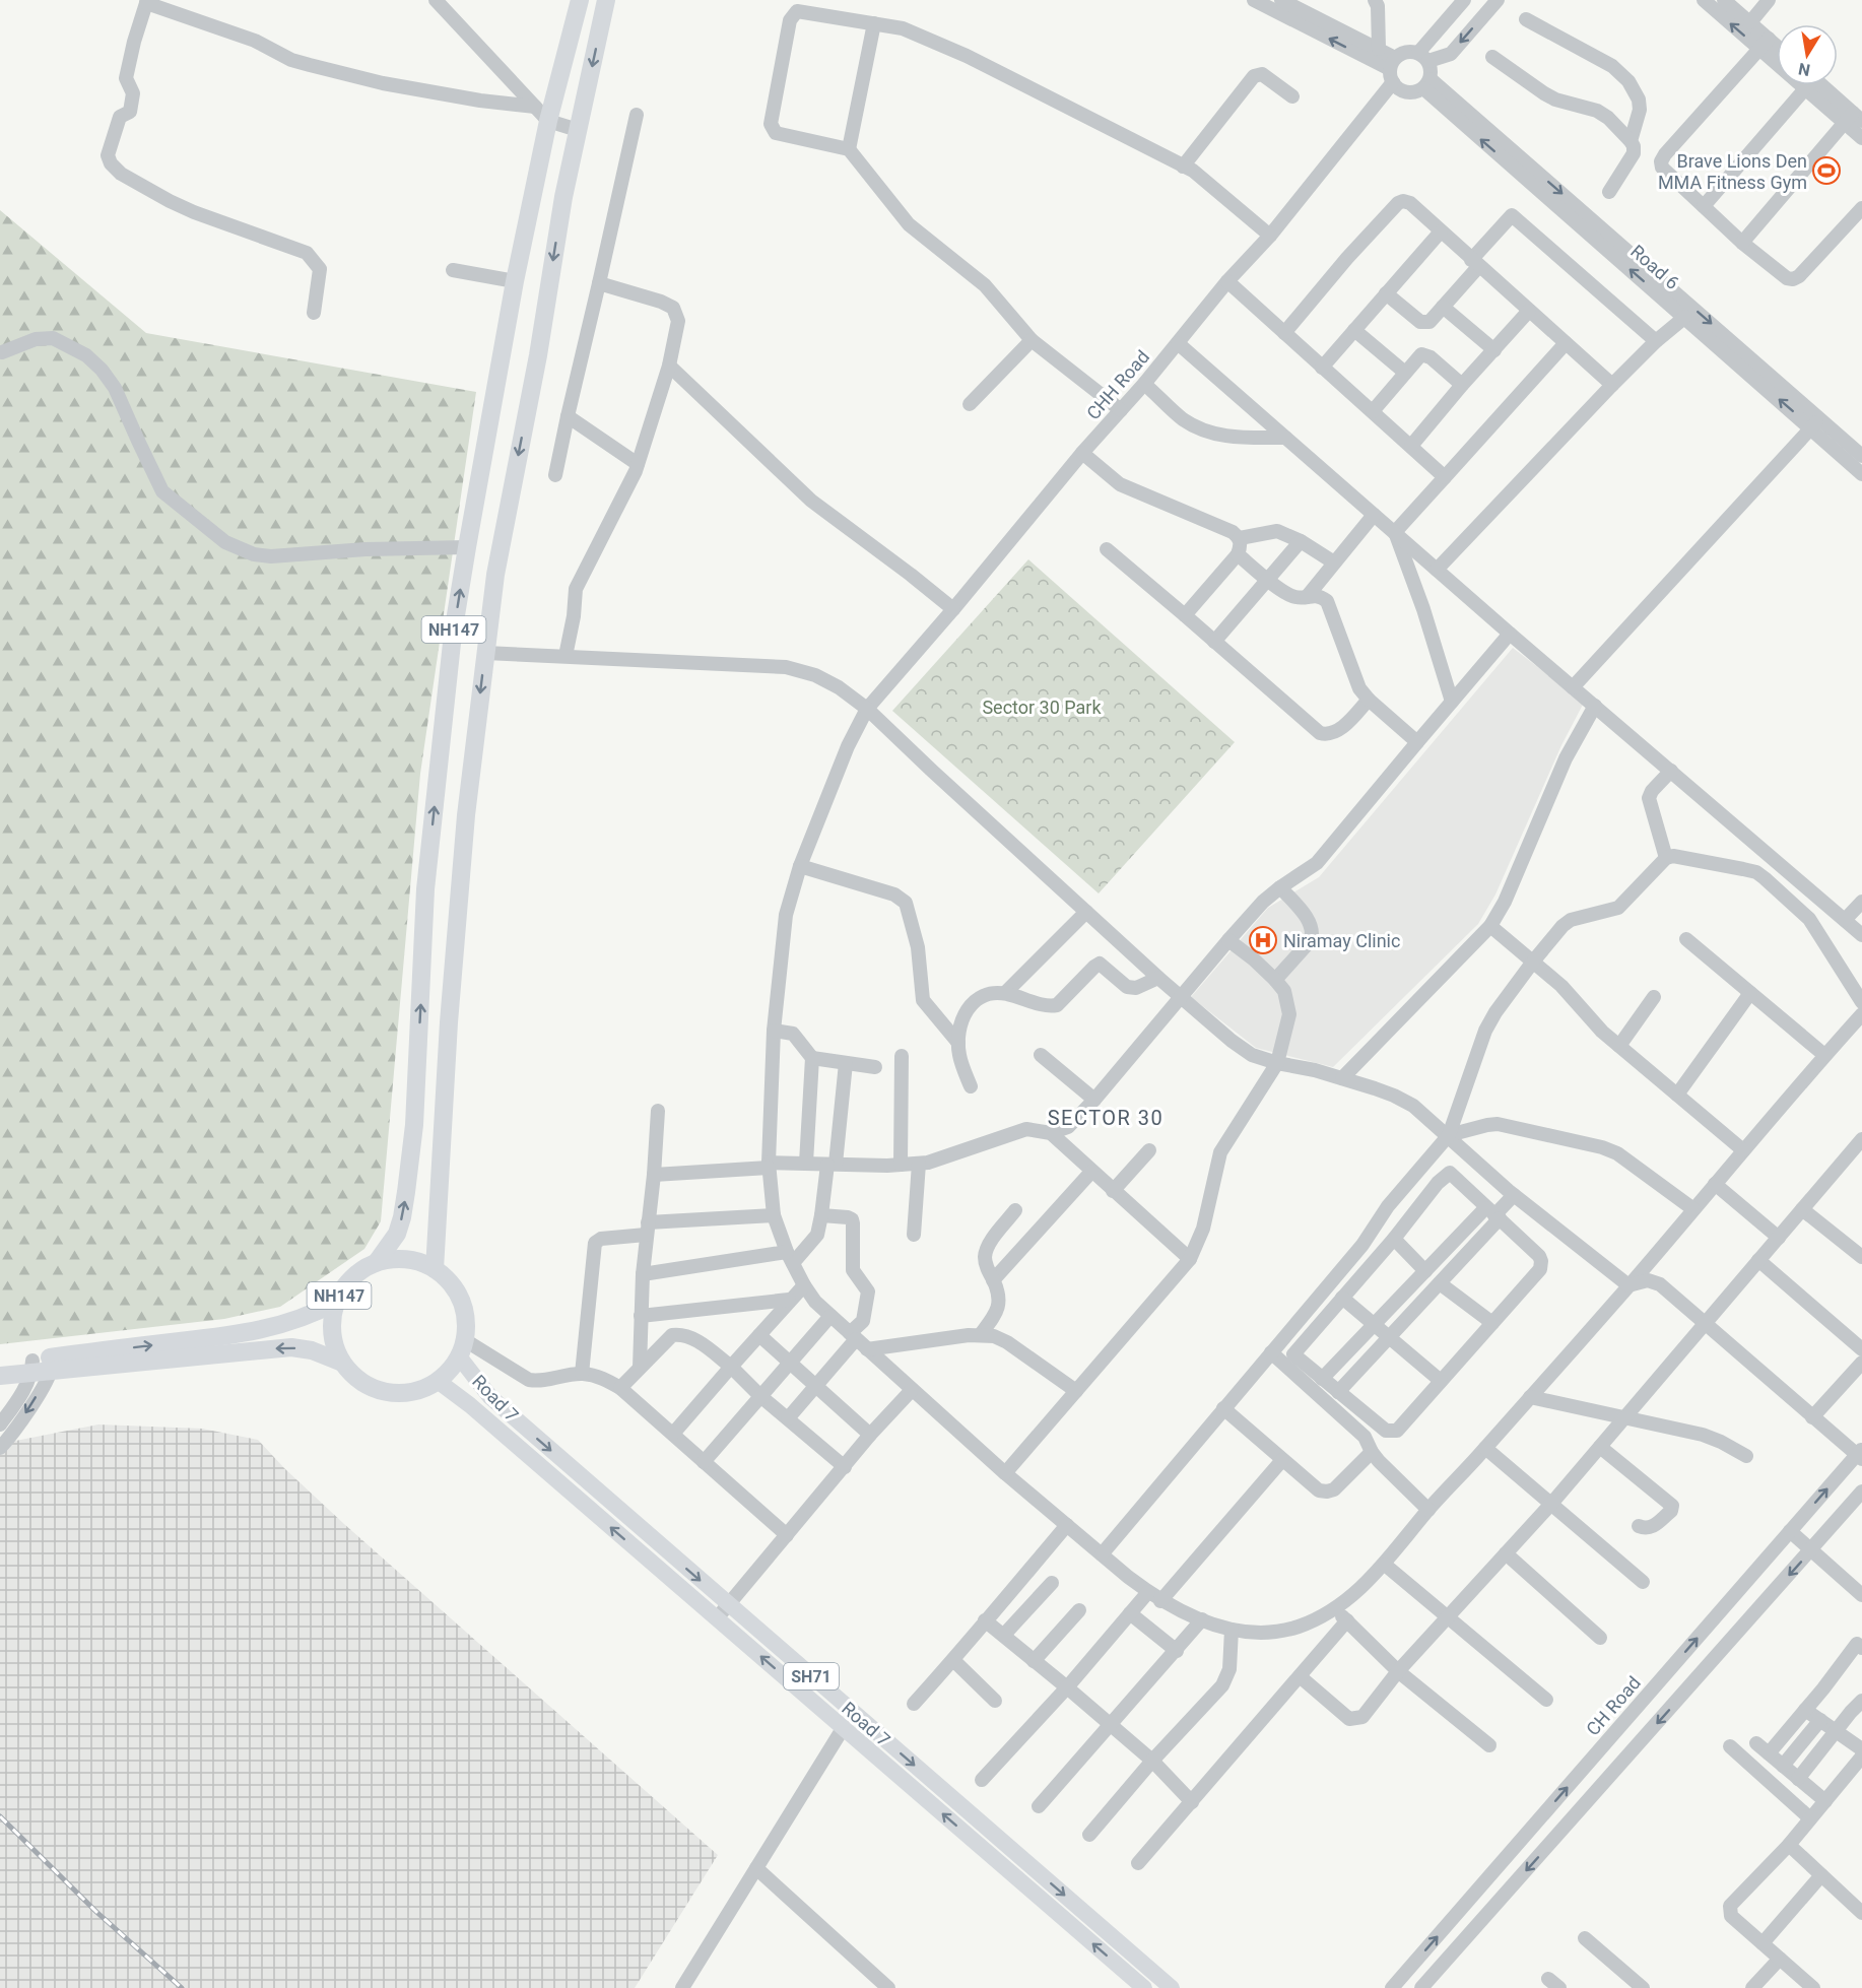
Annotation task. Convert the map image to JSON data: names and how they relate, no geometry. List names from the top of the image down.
{
  "streets": {
    "highway": ["NH147"],
    "main road": ["Road 7", "SH71"],
    "street": ["Road 6", "CHH Road", "CH Road"]
  },
  "crossings": [
    ["Road 6", "CHH Road"],
    ["NH147", "Road 7"]
  ],
  "districts": ["SECTOR 30"],
  "parks": ["Sector 30 Park"],
  "places": {
    "sports": ["Brave Lions Den MMA Fitness Gym"],
    "hospital": ["Niramay Clinic"]
  },
  "north": "bottom"
}
